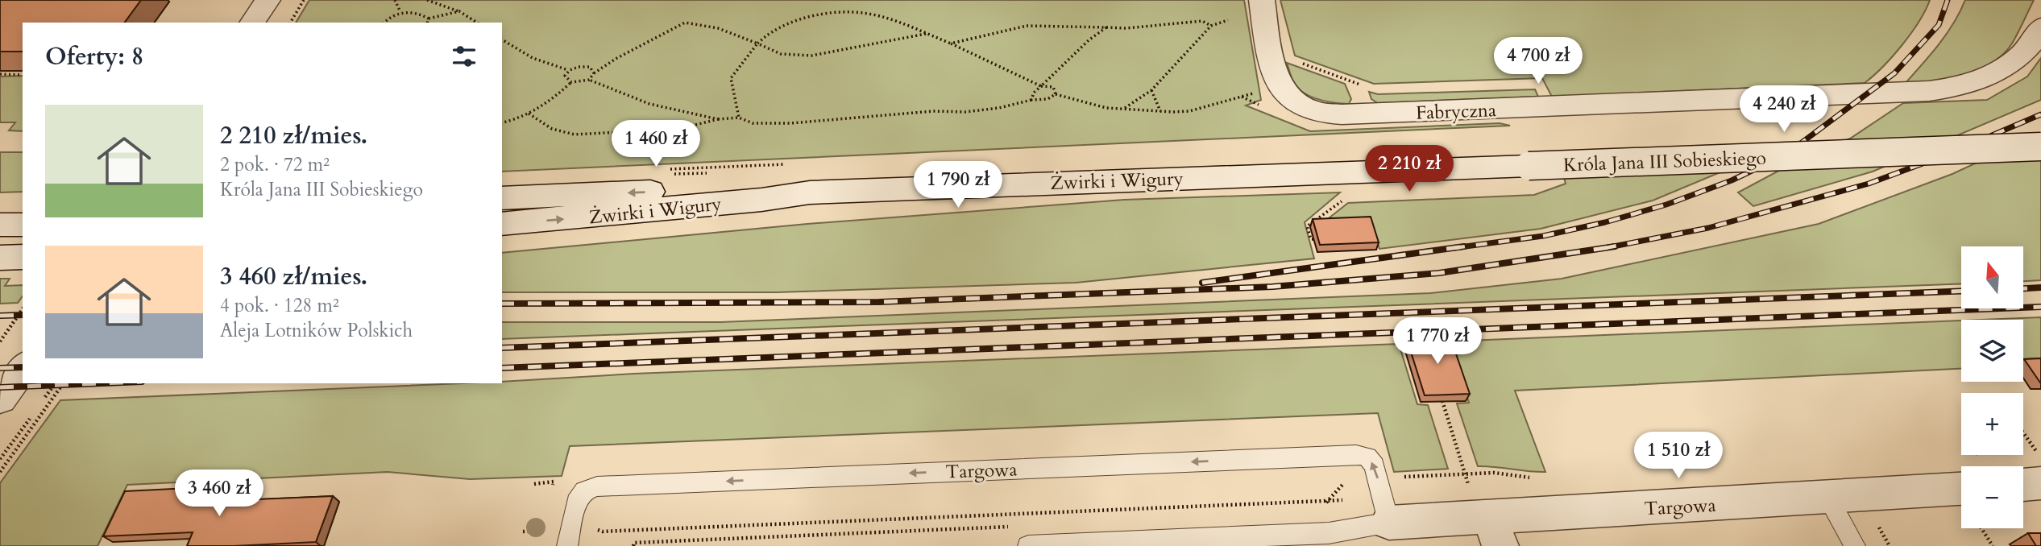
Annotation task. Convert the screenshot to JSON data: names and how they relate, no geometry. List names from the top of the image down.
{
  "streets": {
    "main road": [
      "Fabryczna",
      "Króla Jana III Sobieskiego",
      "Żwirki i Wigury",
      "Targowa"
    ]
  },
  "crossings": [
    ["Króla Jana III Sobieskiego", "Żwirki i Wigury"]
  ],
  "one_way": ["Targowa"],
  "north": "top",
  "page": {
    "heading": "Oferty: 8",
    "price": [
      "4 700 zł",
      "4 240 zł",
      "1 460 zł",
      "2 210 zł",
      "1 790 zł",
      "1 770 zł",
      "1 510 zł",
      "3 460 zł"
    ],
    "list": [
      {
        "name": "2 210 zł/mies.",
        "note": "2 pok. · 72 m² · Króla Jana III Sobieskiego"
      },
      {
        "name": "3 460 zł/mies.",
        "note": "4 pok. · 128 m² · Aleja Lotników Polskich"
      }
    ],
    "map_buttons": ["+", "−"]
  }
}
